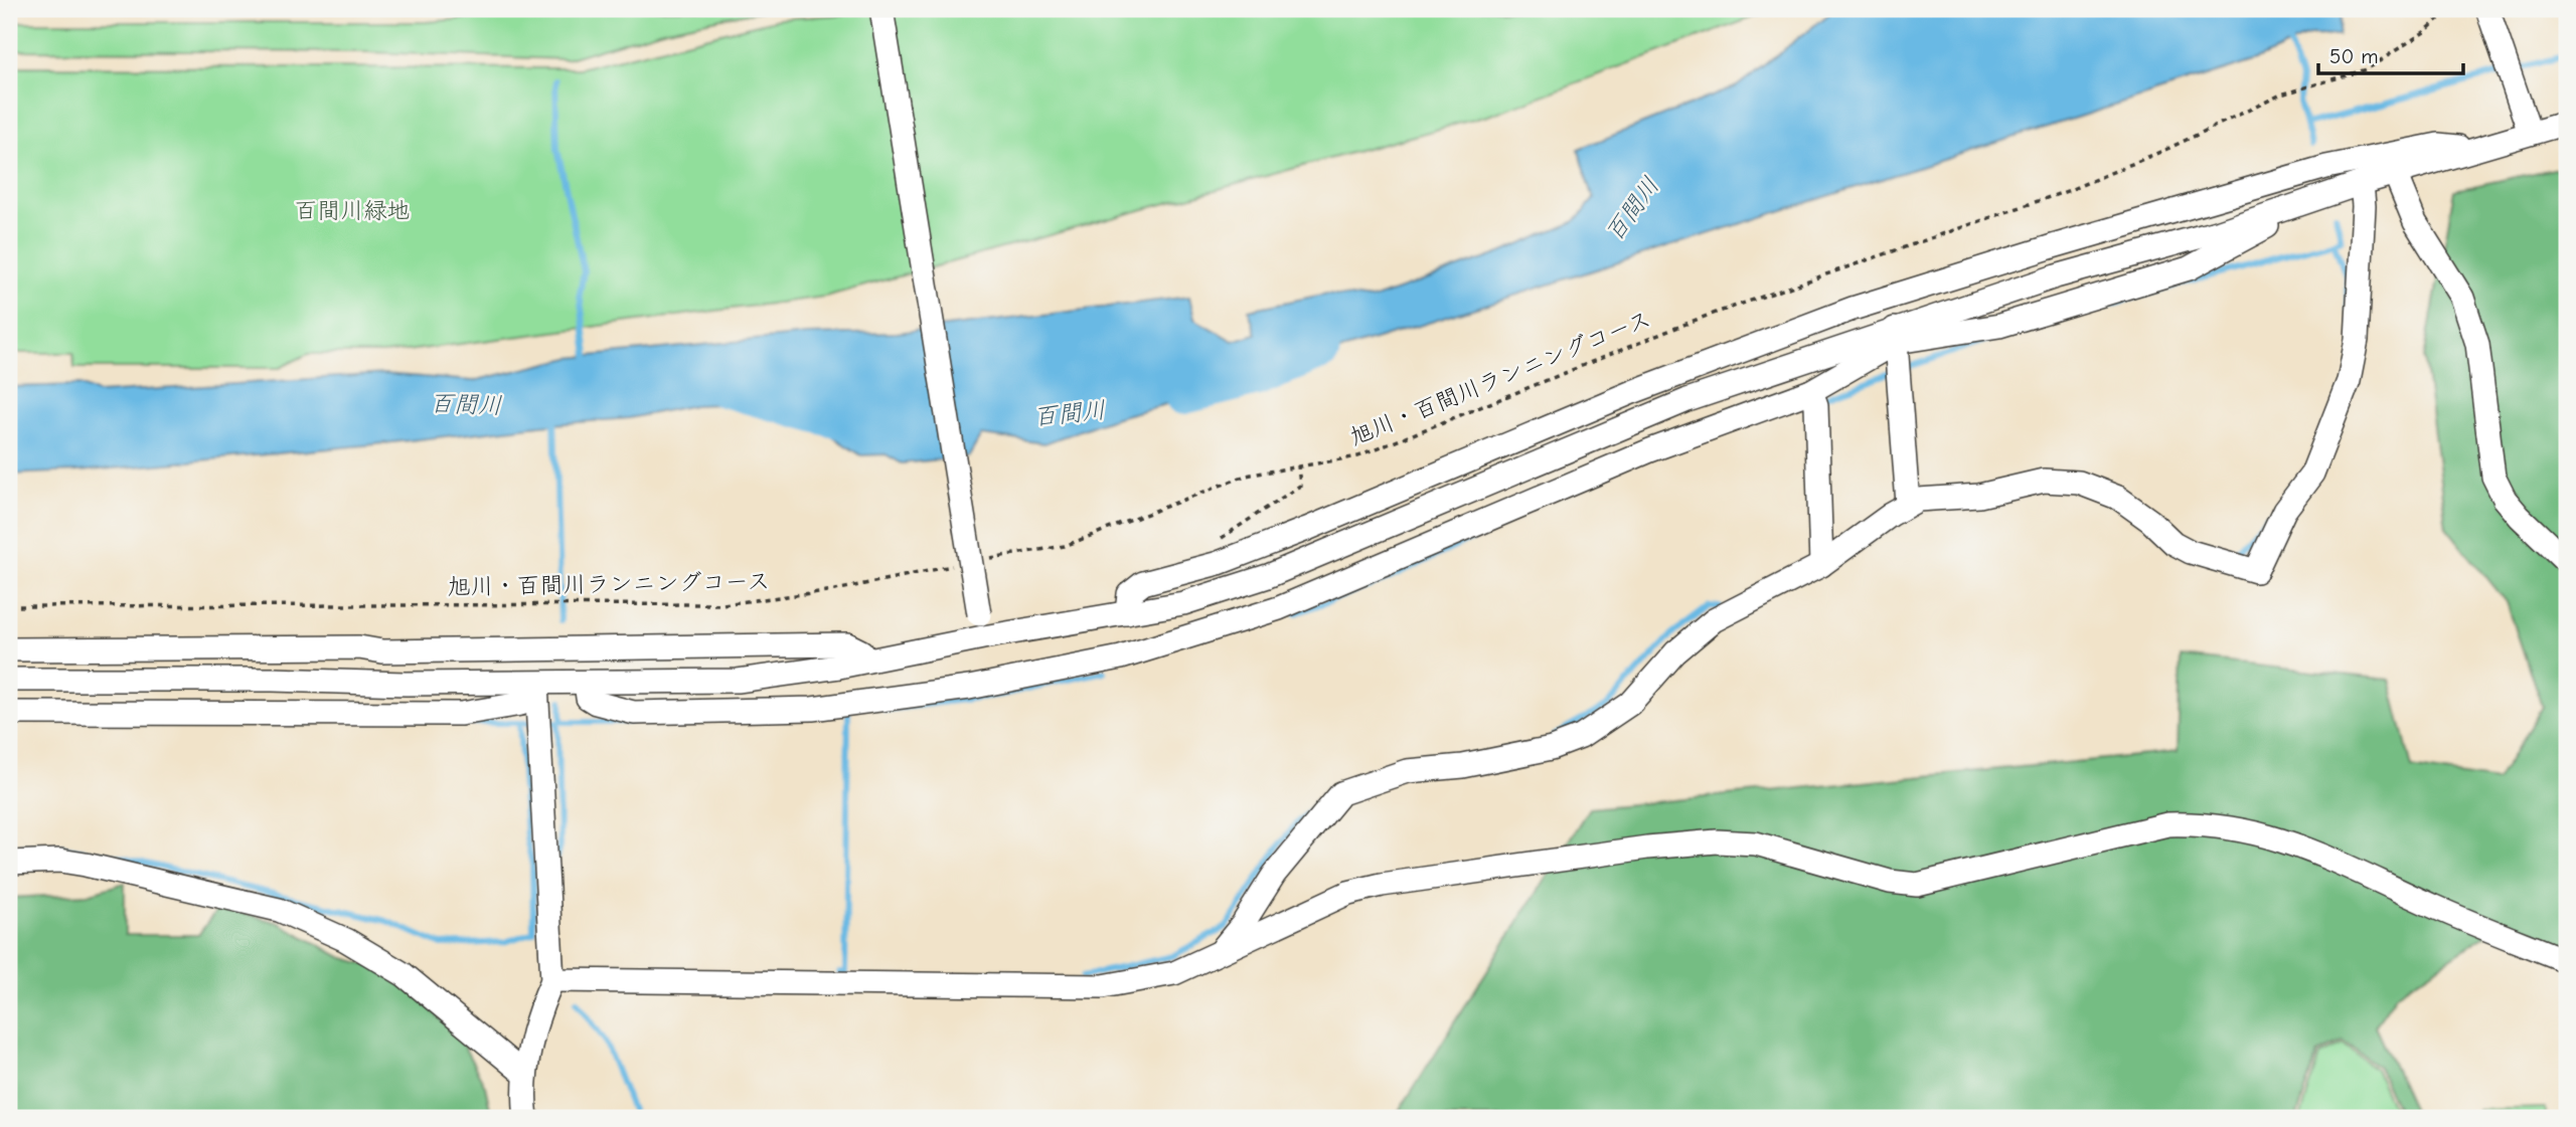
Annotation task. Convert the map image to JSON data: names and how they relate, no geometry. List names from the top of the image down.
{
  "streets": {
    "path": ["旭川・百間川ランニングコース"]
  },
  "water": ["百間川"],
  "parks": ["百間川緑地"],
  "scale_bar": "50 m"
}
